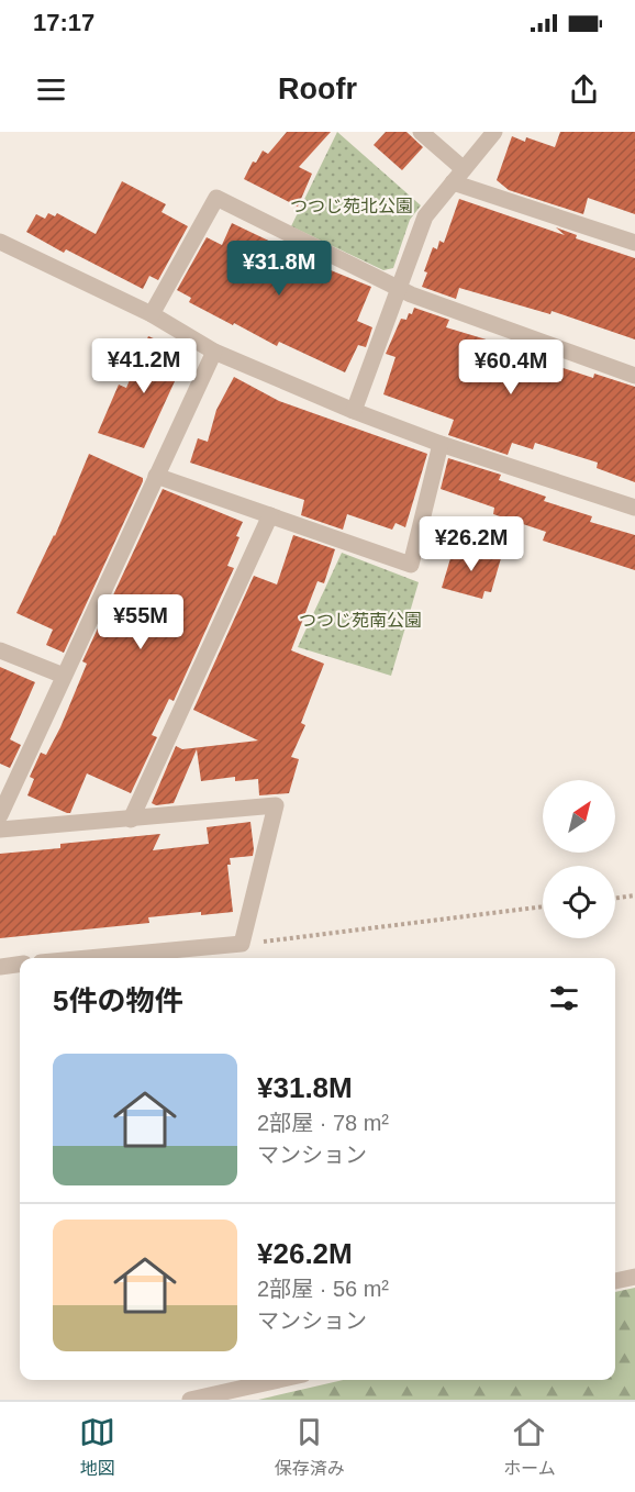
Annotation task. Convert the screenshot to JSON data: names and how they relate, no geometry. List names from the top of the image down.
{
  "parks": ["つつじ苑北公園", "つつじ苑南公園"],
  "north": "top right",
  "page": {
    "status": "17:17",
    "header": "Roofr",
    "price": [
      "¥31.8M",
      "¥41.2M",
      "¥60.4M",
      "¥26.2M",
      "¥55M"
    ],
    "heading": "5件の物件",
    "list": [
      {
        "name": "¥31.8M",
        "note": "2部屋 · 78 m² · マンション"
      },
      {
        "name": "¥26.2M",
        "note": "2部屋 · 56 m² · マンション"
      }
    ],
    "tabs": ["地図", "保存済み", "ホーム"]
  }
}
